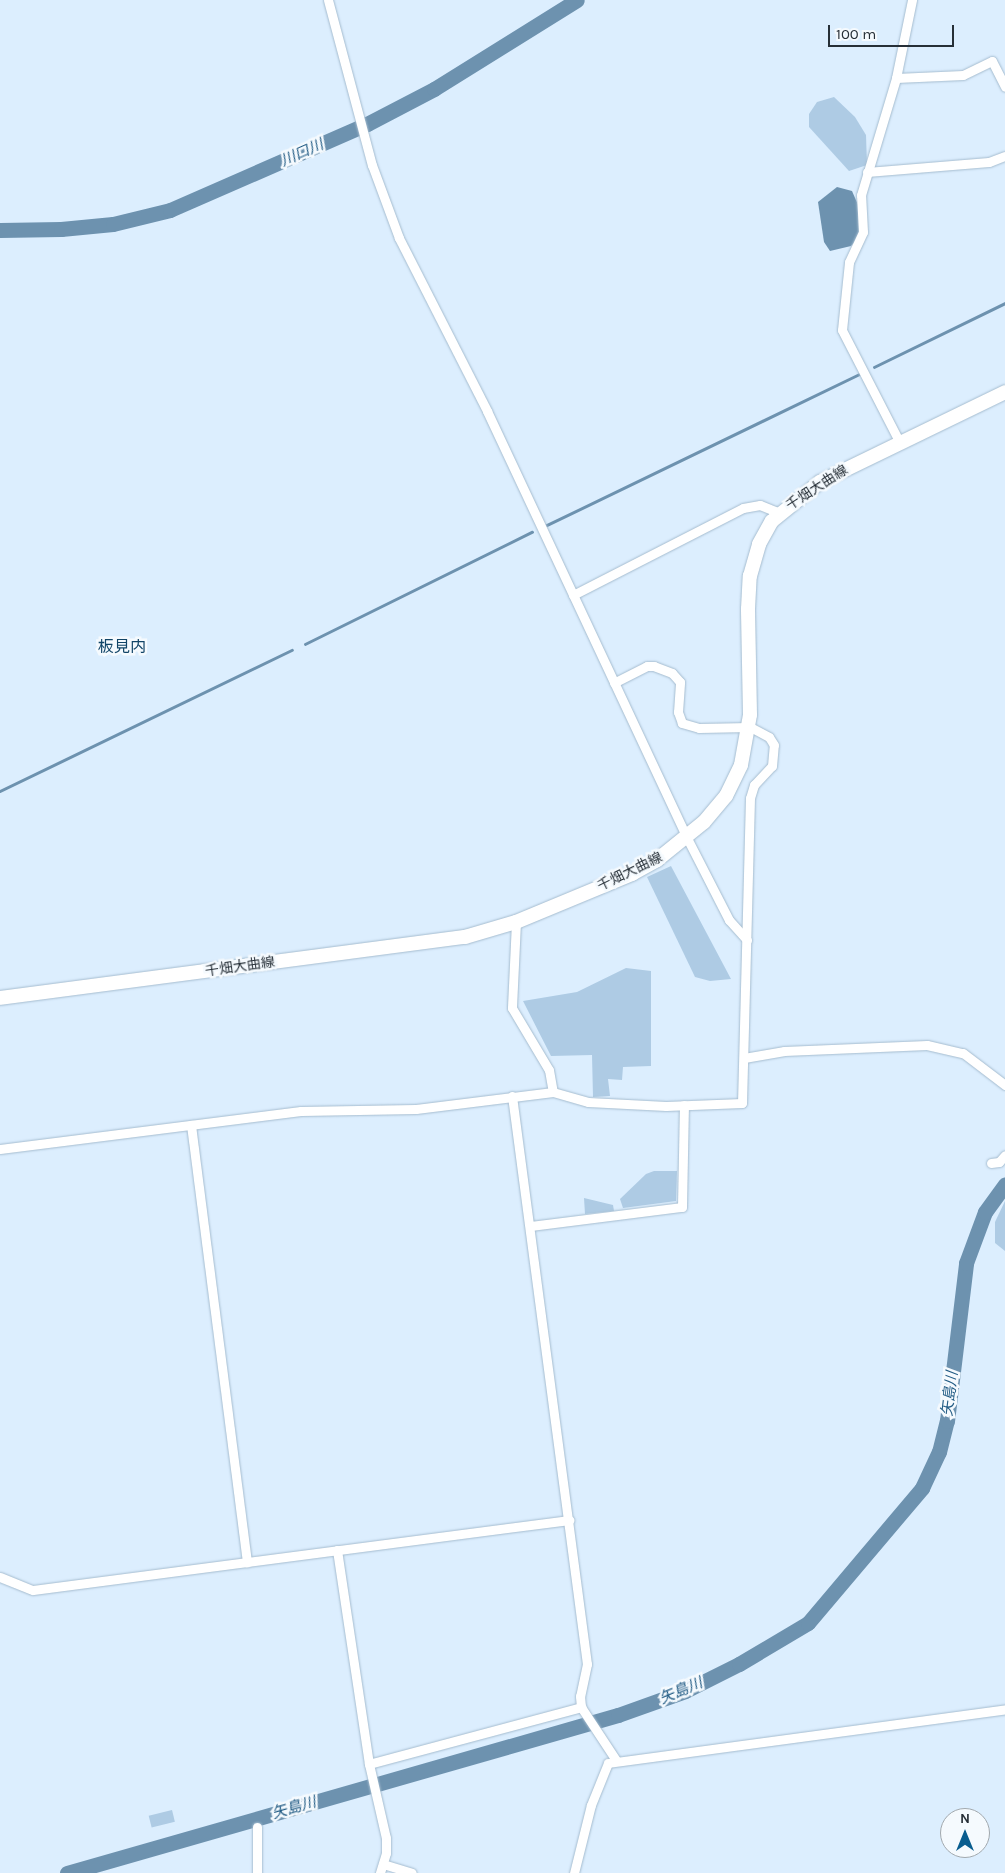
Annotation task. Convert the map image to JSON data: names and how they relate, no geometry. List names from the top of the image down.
{
  "streets": {
    "main road": ["千畑大曲線"]
  },
  "districts": ["板見内"],
  "water": ["川口川", "矢島川"],
  "scale_bar": "100 m",
  "north": "top"
}
